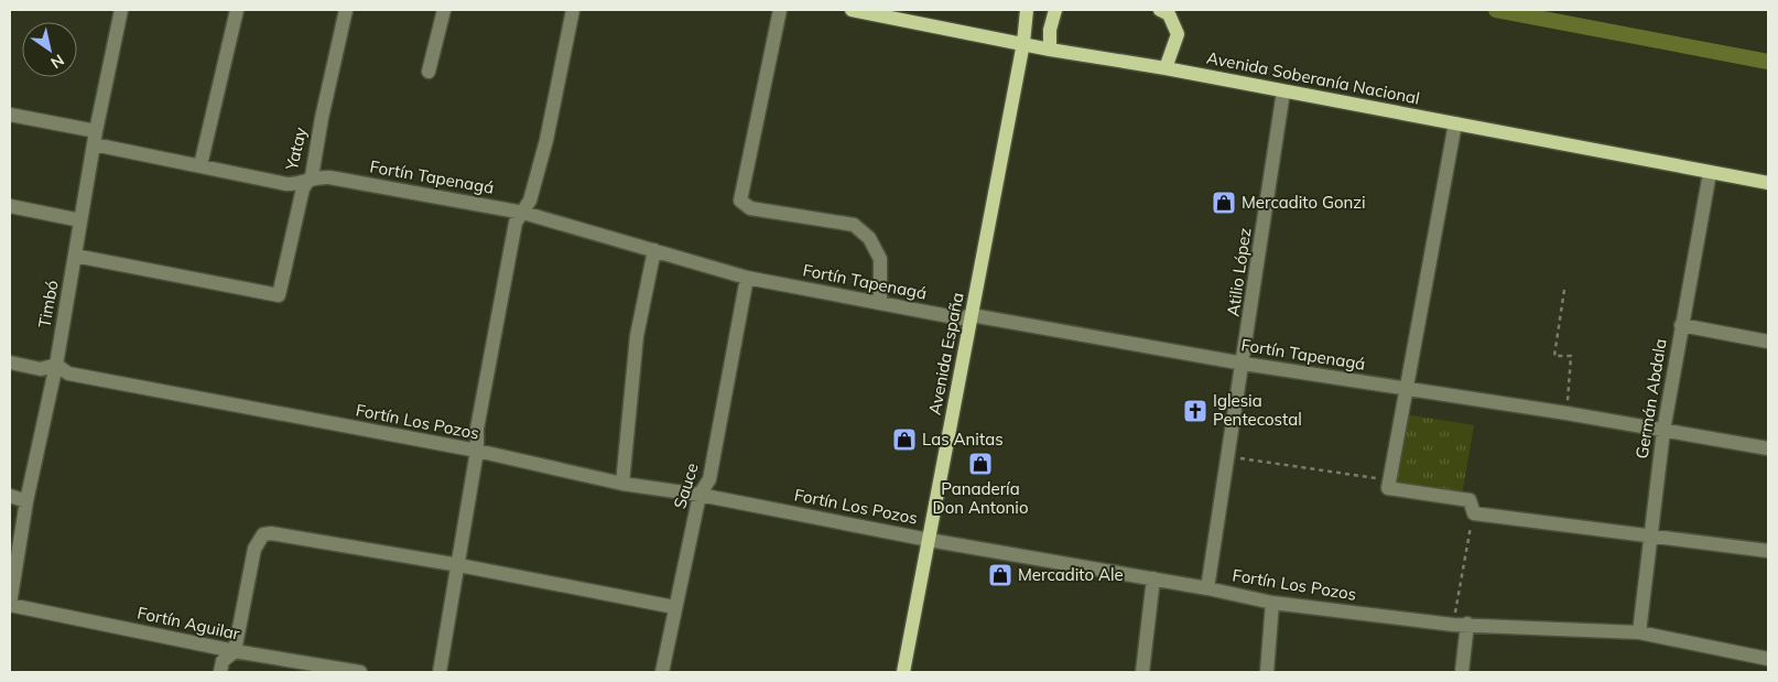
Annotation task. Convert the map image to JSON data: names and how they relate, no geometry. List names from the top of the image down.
{
  "streets": {
    "main road": ["Avenida Soberanía Nacional", "Avenida España"],
    "street": [
      "Yatay",
      "Fortín Tapenagá",
      "Atilio López",
      "Timbó",
      "Germán Abdala",
      "Fortín Los Pozos",
      "Sauce",
      "Fortín Aguilar"
    ]
  },
  "crossings": [
    ["Avenida Soberanía Nacional", "Atilio López"],
    ["Avenida Soberanía Nacional", "Avenida España"],
    ["Avenida Soberanía Nacional", "Germán Abdala"],
    ["Yatay", "Fortín Tapenagá"],
    ["Yatay", "Timbó"],
    ["Fortín Tapenagá", "Atilio López"],
    ["Fortín Tapenagá", "Timbó"],
    ["Fortín Tapenagá", "Avenida España"],
    ["Fortín Tapenagá", "Germán Abdala"],
    ["Fortín Tapenagá", "Sauce"],
    ["Atilio López", "Fortín Los Pozos"],
    ["Timbó", "Fortín Los Pozos"],
    ["Timbó", "Fortín Aguilar"],
    ["Avenida España", "Fortín Los Pozos"],
    ["Germán Abdala", "Fortín Los Pozos"],
    ["Fortín Los Pozos", "Sauce"]
  ],
  "places": {
    "shop": [
      "Mercadito Gonzi",
      "Las Anitas",
      "Panadería Don Antonio",
      "Mercadito Ale"
    ],
    "church": ["Iglesia Pentecostal"]
  },
  "north": "bottom right"
}
